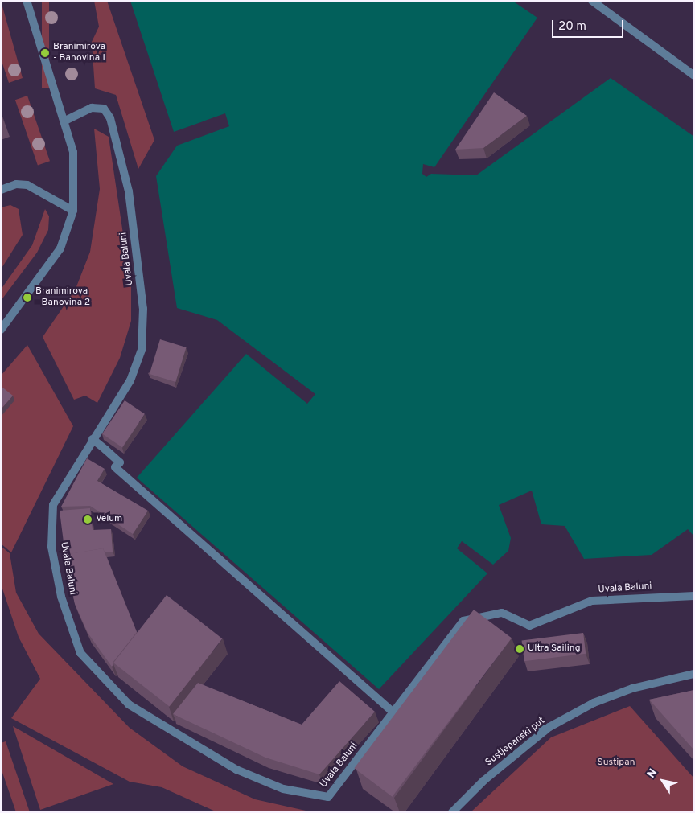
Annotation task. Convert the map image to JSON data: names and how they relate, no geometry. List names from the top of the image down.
{
  "streets": {
    "street": ["Uvala Baluni", "Sustjepanski put"]
  },
  "parks": ["Sustipan"],
  "places": [
    "Branimirova - Banovina 1",
    "Branimirova - Banovina 2",
    "Velum",
    "Ultra Sailing"
  ],
  "scale_bar": "20 m",
  "north": "top left"
}
